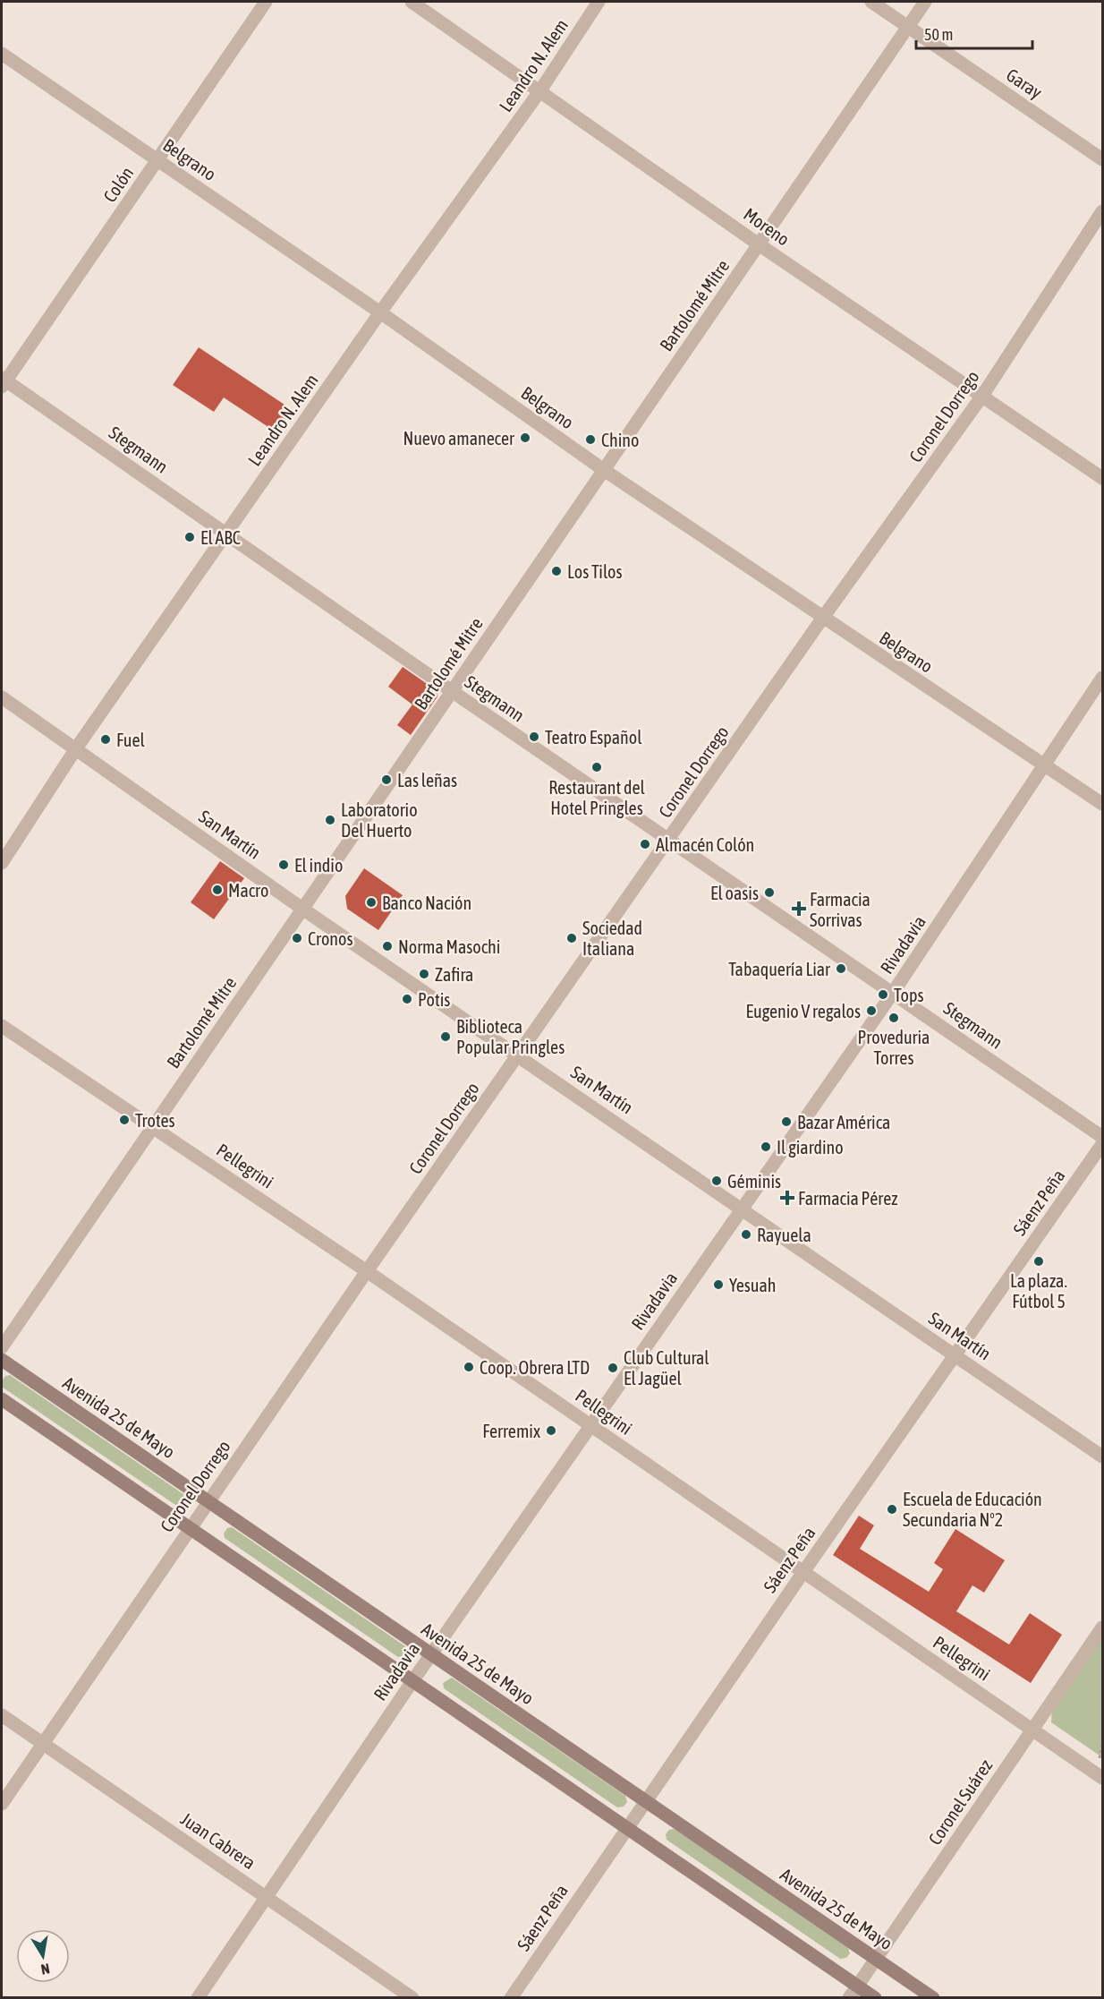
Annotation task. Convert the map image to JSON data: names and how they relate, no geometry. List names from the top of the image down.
{
  "streets": {
    "main road": ["Avenida 25 de Mayo"],
    "street": [
      "Leandro N. Alem",
      "Garay",
      "Belgrano",
      "Colón",
      "Moreno",
      "Bartolomé Mitre",
      "Coronel Dorrego",
      "Stegmann",
      "San Martín",
      "Rivadavia",
      "Pellegrini",
      "Sáenz Peña",
      "Coronel Suárez",
      "Juan Cabrera"
    ]
  },
  "crossings": [
    ["Leandro N. Alem", "Belgrano"],
    ["Leandro N. Alem", "Moreno"],
    ["Leandro N. Alem", "Stegmann"],
    ["Leandro N. Alem", "San Martín"],
    ["Garay", "Bartolomé Mitre"],
    ["Belgrano", "Colón"],
    ["Belgrano", "Bartolomé Mitre"],
    ["Belgrano", "Coronel Dorrego"],
    ["Belgrano", "Rivadavia"],
    ["Colón", "Stegmann"],
    ["Moreno", "Bartolomé Mitre"],
    ["Moreno", "Coronel Dorrego"],
    ["Bartolomé Mitre", "Stegmann"],
    ["Bartolomé Mitre", "San Martín"],
    ["Bartolomé Mitre", "Pellegrini"],
    ["Coronel Dorrego", "Stegmann"],
    ["Coronel Dorrego", "San Martín"],
    ["Coronel Dorrego", "Pellegrini"],
    ["Coronel Dorrego", "Avenida 25 de Mayo"],
    ["Coronel Dorrego", "Juan Cabrera"],
    ["Stegmann", "Rivadavia"],
    ["San Martín", "Rivadavia"],
    ["San Martín", "Sáenz Peña"],
    ["Rivadavia", "Pellegrini"],
    ["Rivadavia", "Avenida 25 de Mayo"],
    ["Rivadavia", "Juan Cabrera"],
    ["Pellegrini", "Sáenz Peña"],
    ["Pellegrini", "Coronel Suárez"],
    ["Sáenz Peña", "Avenida 25 de Mayo"],
    ["Avenida 25 de Mayo", "Coronel Suárez"]
  ],
  "places": {
    "other": [
      "Nuevo amanecer",
      "Chino",
      "El ABC",
      "Los Tilos",
      "Teatro Español",
      "Fuel",
      "Restaurant del Hotel Pringles",
      "Las leñas",
      "Laboratorio Del Huerto",
      "Almacén Colón",
      "El indio",
      "Macro",
      "El oasis",
      "Banco Nación",
      "Cronos",
      "Sociedad Italiana",
      "Norma Masochi",
      "Tabaquería Liar",
      "Zafira",
      "Tops",
      "Potis",
      "Eugenio V regalos",
      "Proveduria Torres",
      "Biblioteca Popular Pringles",
      "Trotes",
      "Bazar América",
      "Il giardino",
      "Géminis",
      "Rayuela",
      "La plaza. Fútbol 5",
      "Yesuah",
      "Coop. Obrera LTD",
      "Club Cultural El Jagüel",
      "Ferremix",
      "Escuela de Educación Secundaria N°2"
    ],
    "health": ["Farmacia Sorrivas", "Farmacia Pérez"]
  },
  "scale_bar": "50 m",
  "north": "bottom"
}
